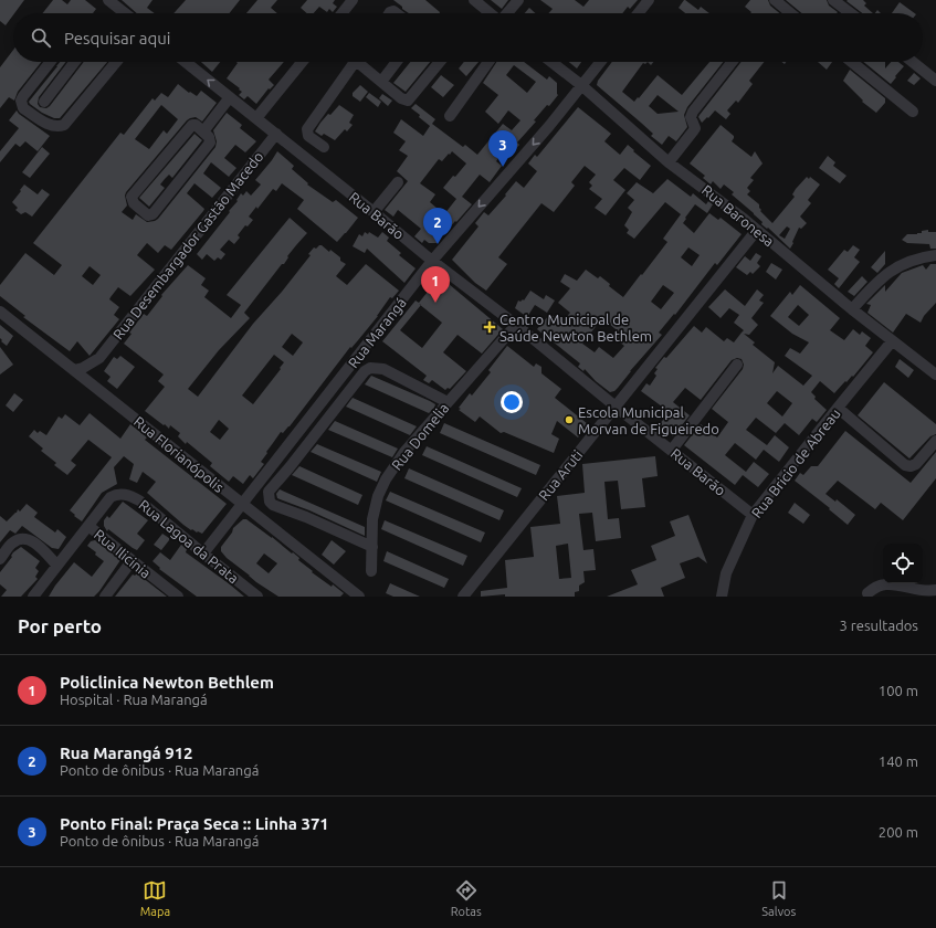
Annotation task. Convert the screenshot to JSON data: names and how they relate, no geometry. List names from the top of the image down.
{
  "streets": {
    "street": [
      "Rua Barão",
      "Rua Baronesa",
      "Rua Desembargador Gastão Macedo",
      "Rua Marangá",
      "Rua Domelia",
      "Rua Florianópolis",
      "Rua Bricio de Abreau",
      "Rua Aruti",
      "Rua Lagoa da Prata",
      "Rua Ilicinia"
    ]
  },
  "crossings": [
    ["Rua Barão", "Rua Desembargador Gastão Macedo"],
    ["Rua Barão", "Rua Marangá"],
    ["Rua Barão", "Rua Domelia"],
    ["Rua Barão", "Rua Bricio de Abreau"],
    ["Rua Barão", "Rua Aruti"],
    ["Rua Baronesa", "Rua Marangá"],
    ["Rua Baronesa", "Rua Bricio de Abreau"],
    ["Rua Baronesa", "Rua Aruti"],
    ["Rua Desembargador Gastão Macedo", "Rua Florianópolis"],
    ["Rua Marangá", "Rua Florianópolis"],
    ["Rua Marangá", "Rua Lagoa da Prata"],
    ["Rua Lagoa da Prata", "Rua Ilicinia"]
  ],
  "places": {
    "health": ["Centro Municipal de Saúde Newton Bethlem"],
    "other": ["Escola Municipal Morvan de Figueiredo"]
  },
  "page": {
    "search": "Pesquisar aqui",
    "pins": ["3", "2", "1"],
    "heading": ["Por perto", "3 resultados"],
    "list": [
      {
        "mark": "1",
        "name": "Policlinica Newton Bethlem",
        "note": "Hospital · Rua Marangá",
        "value": "100 m"
      },
      {
        "mark": "2",
        "name": "Rua Marangá 912",
        "note": "Ponto de ônibus · Rua Marangá",
        "value": "140 m"
      },
      {
        "mark": "3",
        "name": "Ponto Final: Praça Seca :: Linha 371",
        "note": "Ponto de ônibus · Rua Marangá",
        "value": "200 m"
      }
    ],
    "nav": ["Mapa", "Rotas", "Salvos"]
  }
}
